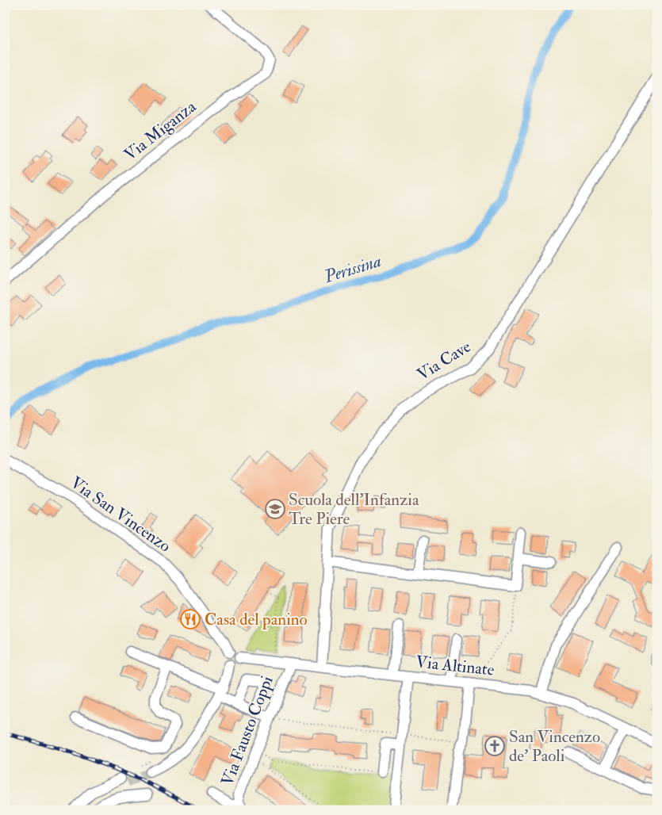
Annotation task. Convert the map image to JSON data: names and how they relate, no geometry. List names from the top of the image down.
{
  "streets": {
    "street": [
      "Via Miganza",
      "Via Cave",
      "Via San Vincenzo",
      "Via Altinate",
      "Via Fausto Coppi"
    ]
  },
  "crossings": [
    ["Via Cave", "Via Altinate"],
    ["Via San Vincenzo", "Via Altinate"],
    ["Via Altinate", "Via Fausto Coppi"]
  ],
  "water": ["Perissina"],
  "places": {
    "school or university": ["Scuola dell'Infanzia Tre Piere"],
    "restaurant": ["Casa del panino"],
    "church": ["San Vincenzo de' Paoli"]
  }
}
